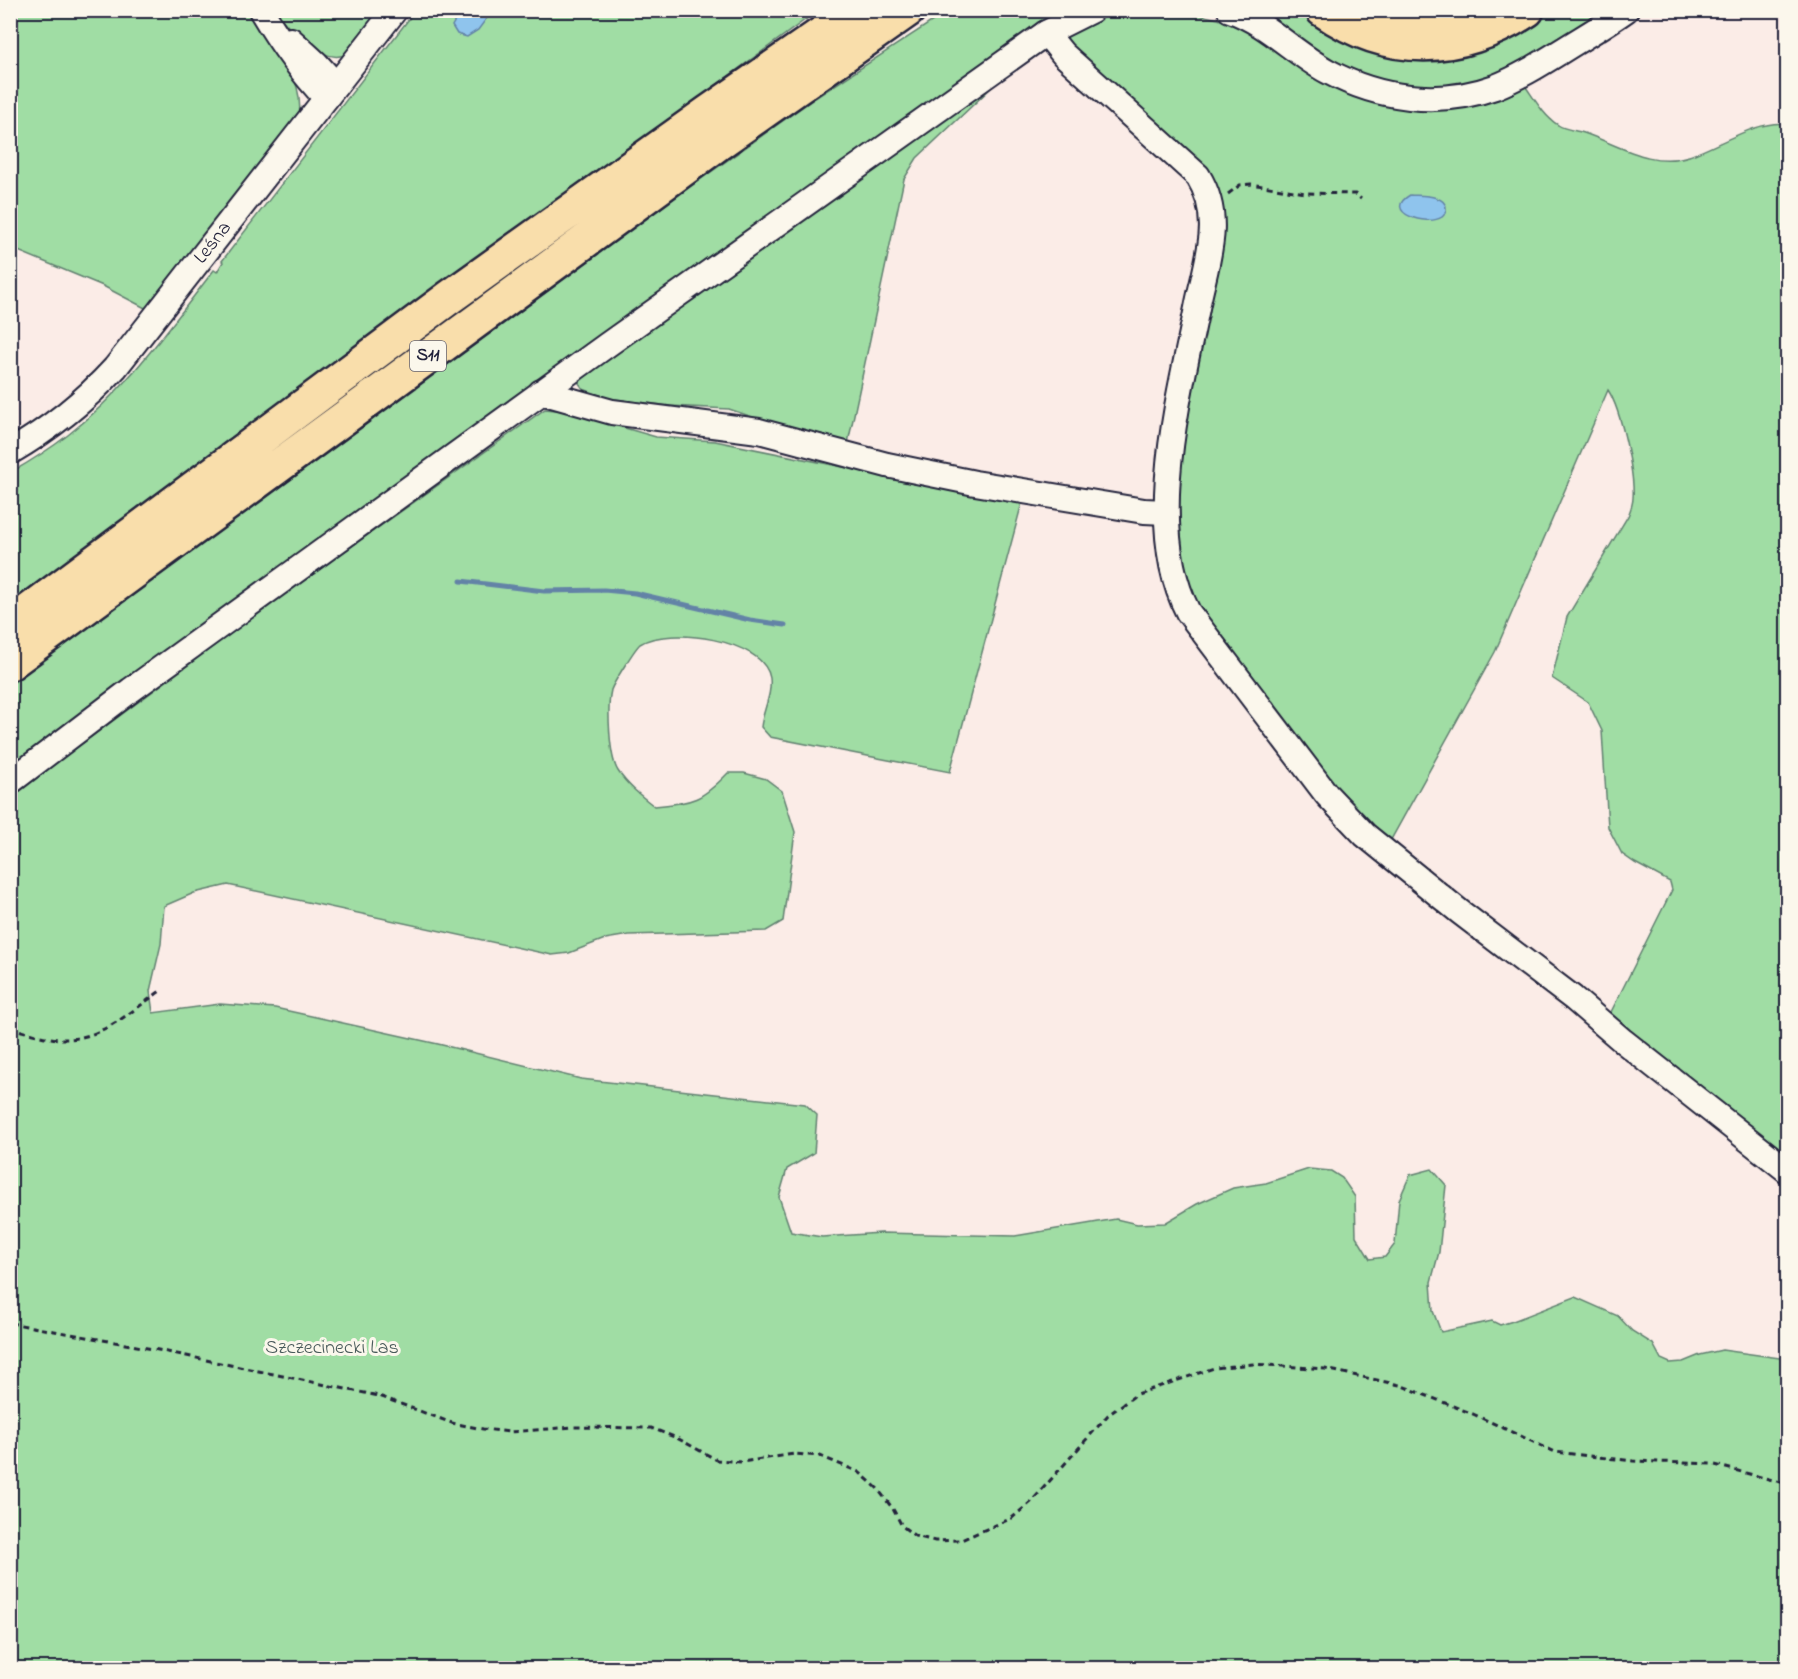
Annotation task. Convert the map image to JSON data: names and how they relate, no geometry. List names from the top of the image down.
{
  "streets": {
    "highway": ["S11"],
    "street": ["Leśna"]
  },
  "parks": ["Szczecinecki Las"]
}
